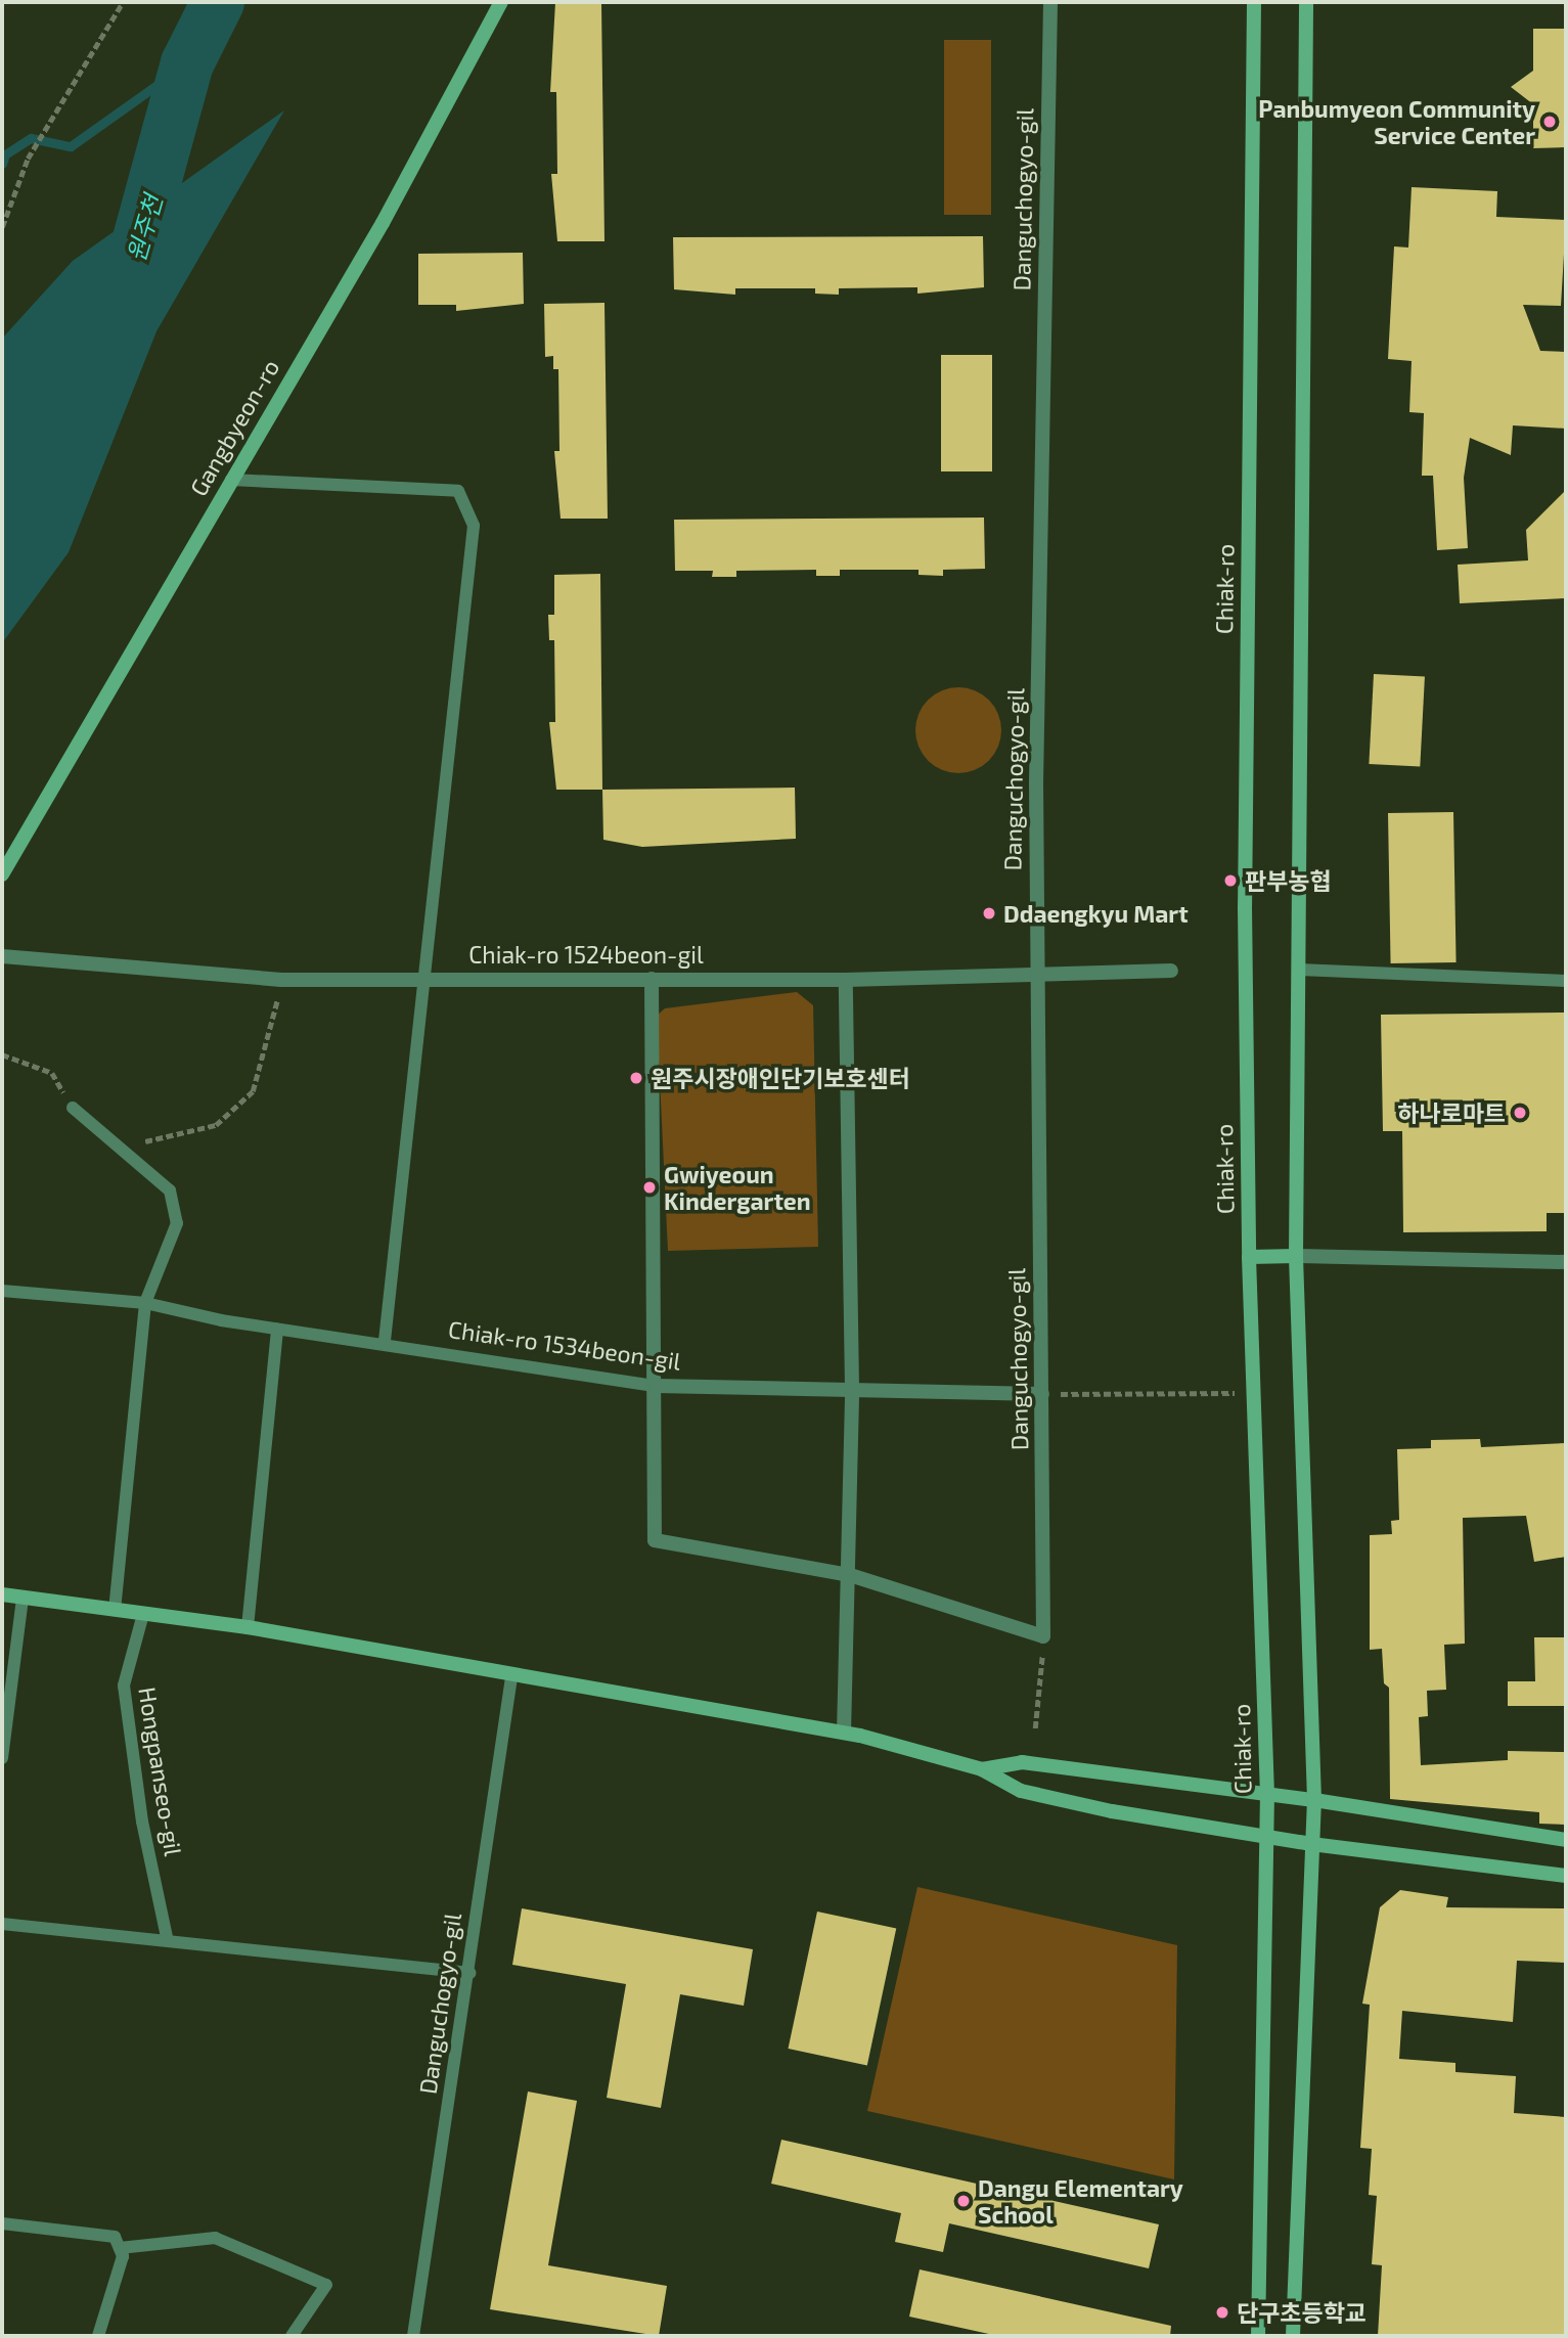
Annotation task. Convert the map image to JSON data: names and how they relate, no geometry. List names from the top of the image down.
{
  "streets": {
    "main road": ["Gangbyeon-ro", "Chiak-ro"],
    "street": ["Danguchogyo-gil", "Chiak-ro 1524beon-gil", "Chiak-ro 1534beon-gil"],
    "lane": ["Hongpanseo-gil"]
  },
  "crossings": [
    ["Danguchogyo-gil", "Chiak-ro 1524beon-gil"],
    ["Danguchogyo-gil", "Chiak-ro 1534beon-gil"]
  ],
  "water": ["원주천"],
  "places": [
    "Panbumyeon Community Service Center",
    "판부농협",
    "Ddaengkyu Mart",
    "원주시장애인단기보호센터",
    "하나로마트",
    "Gwiyeoun Kindergarten",
    "Dangu Elementary School",
    "단구초등학교"
  ]
}
